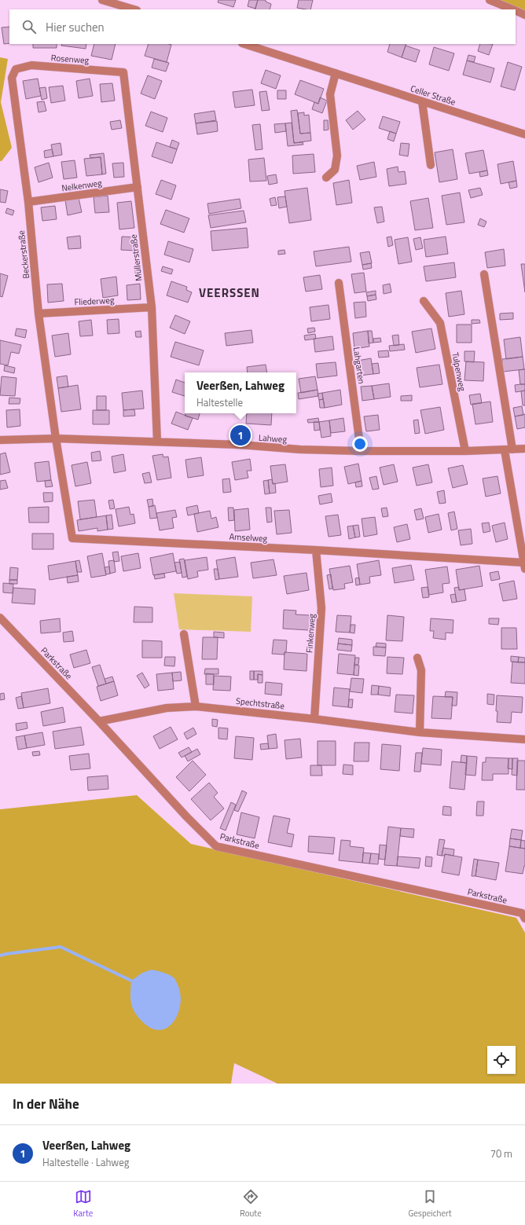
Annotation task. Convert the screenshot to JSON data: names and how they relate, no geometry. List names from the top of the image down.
{
  "streets": {
    "street": [
      "Rosenweg",
      "Celler Straße",
      "Nelkenweg",
      "Beckerstraße",
      "Müllerstraße",
      "Fliederweg",
      "Lahgarten",
      "Tulpenweg",
      "Lahweg",
      "Amselweg",
      "Finkenweg",
      "Parkstraße",
      "Spechtstraße"
    ]
  },
  "crossings": [
    ["Rosenweg", "Beckerstraße"],
    ["Rosenweg", "Müllerstraße"],
    ["Nelkenweg", "Beckerstraße"],
    ["Nelkenweg", "Müllerstraße"],
    ["Beckerstraße", "Fliederweg"],
    ["Beckerstraße", "Lahweg"],
    ["Beckerstraße", "Amselweg"],
    ["Müllerstraße", "Fliederweg"],
    ["Müllerstraße", "Lahweg"],
    ["Lahgarten", "Lahweg"],
    ["Tulpenweg", "Lahweg"],
    ["Lahweg", "Amselweg"],
    ["Amselweg", "Finkenweg"],
    ["Finkenweg", "Spechtstraße"],
    ["Parkstraße", "Spechtstraße"]
  ],
  "districts": ["VEERSSEN"],
  "page": {
    "search": "Hier suchen",
    "popup": ["Veerßen, Lahweg", "Haltestelle"],
    "pins": "1",
    "heading": "In der Nähe",
    "list": [
      {
        "mark": "1",
        "name": "Veerßen, Lahweg",
        "note": "Haltestelle · Lahweg",
        "value": "70 m"
      }
    ],
    "nav": ["Karte", "Route", "Gespeichert"]
  }
}
